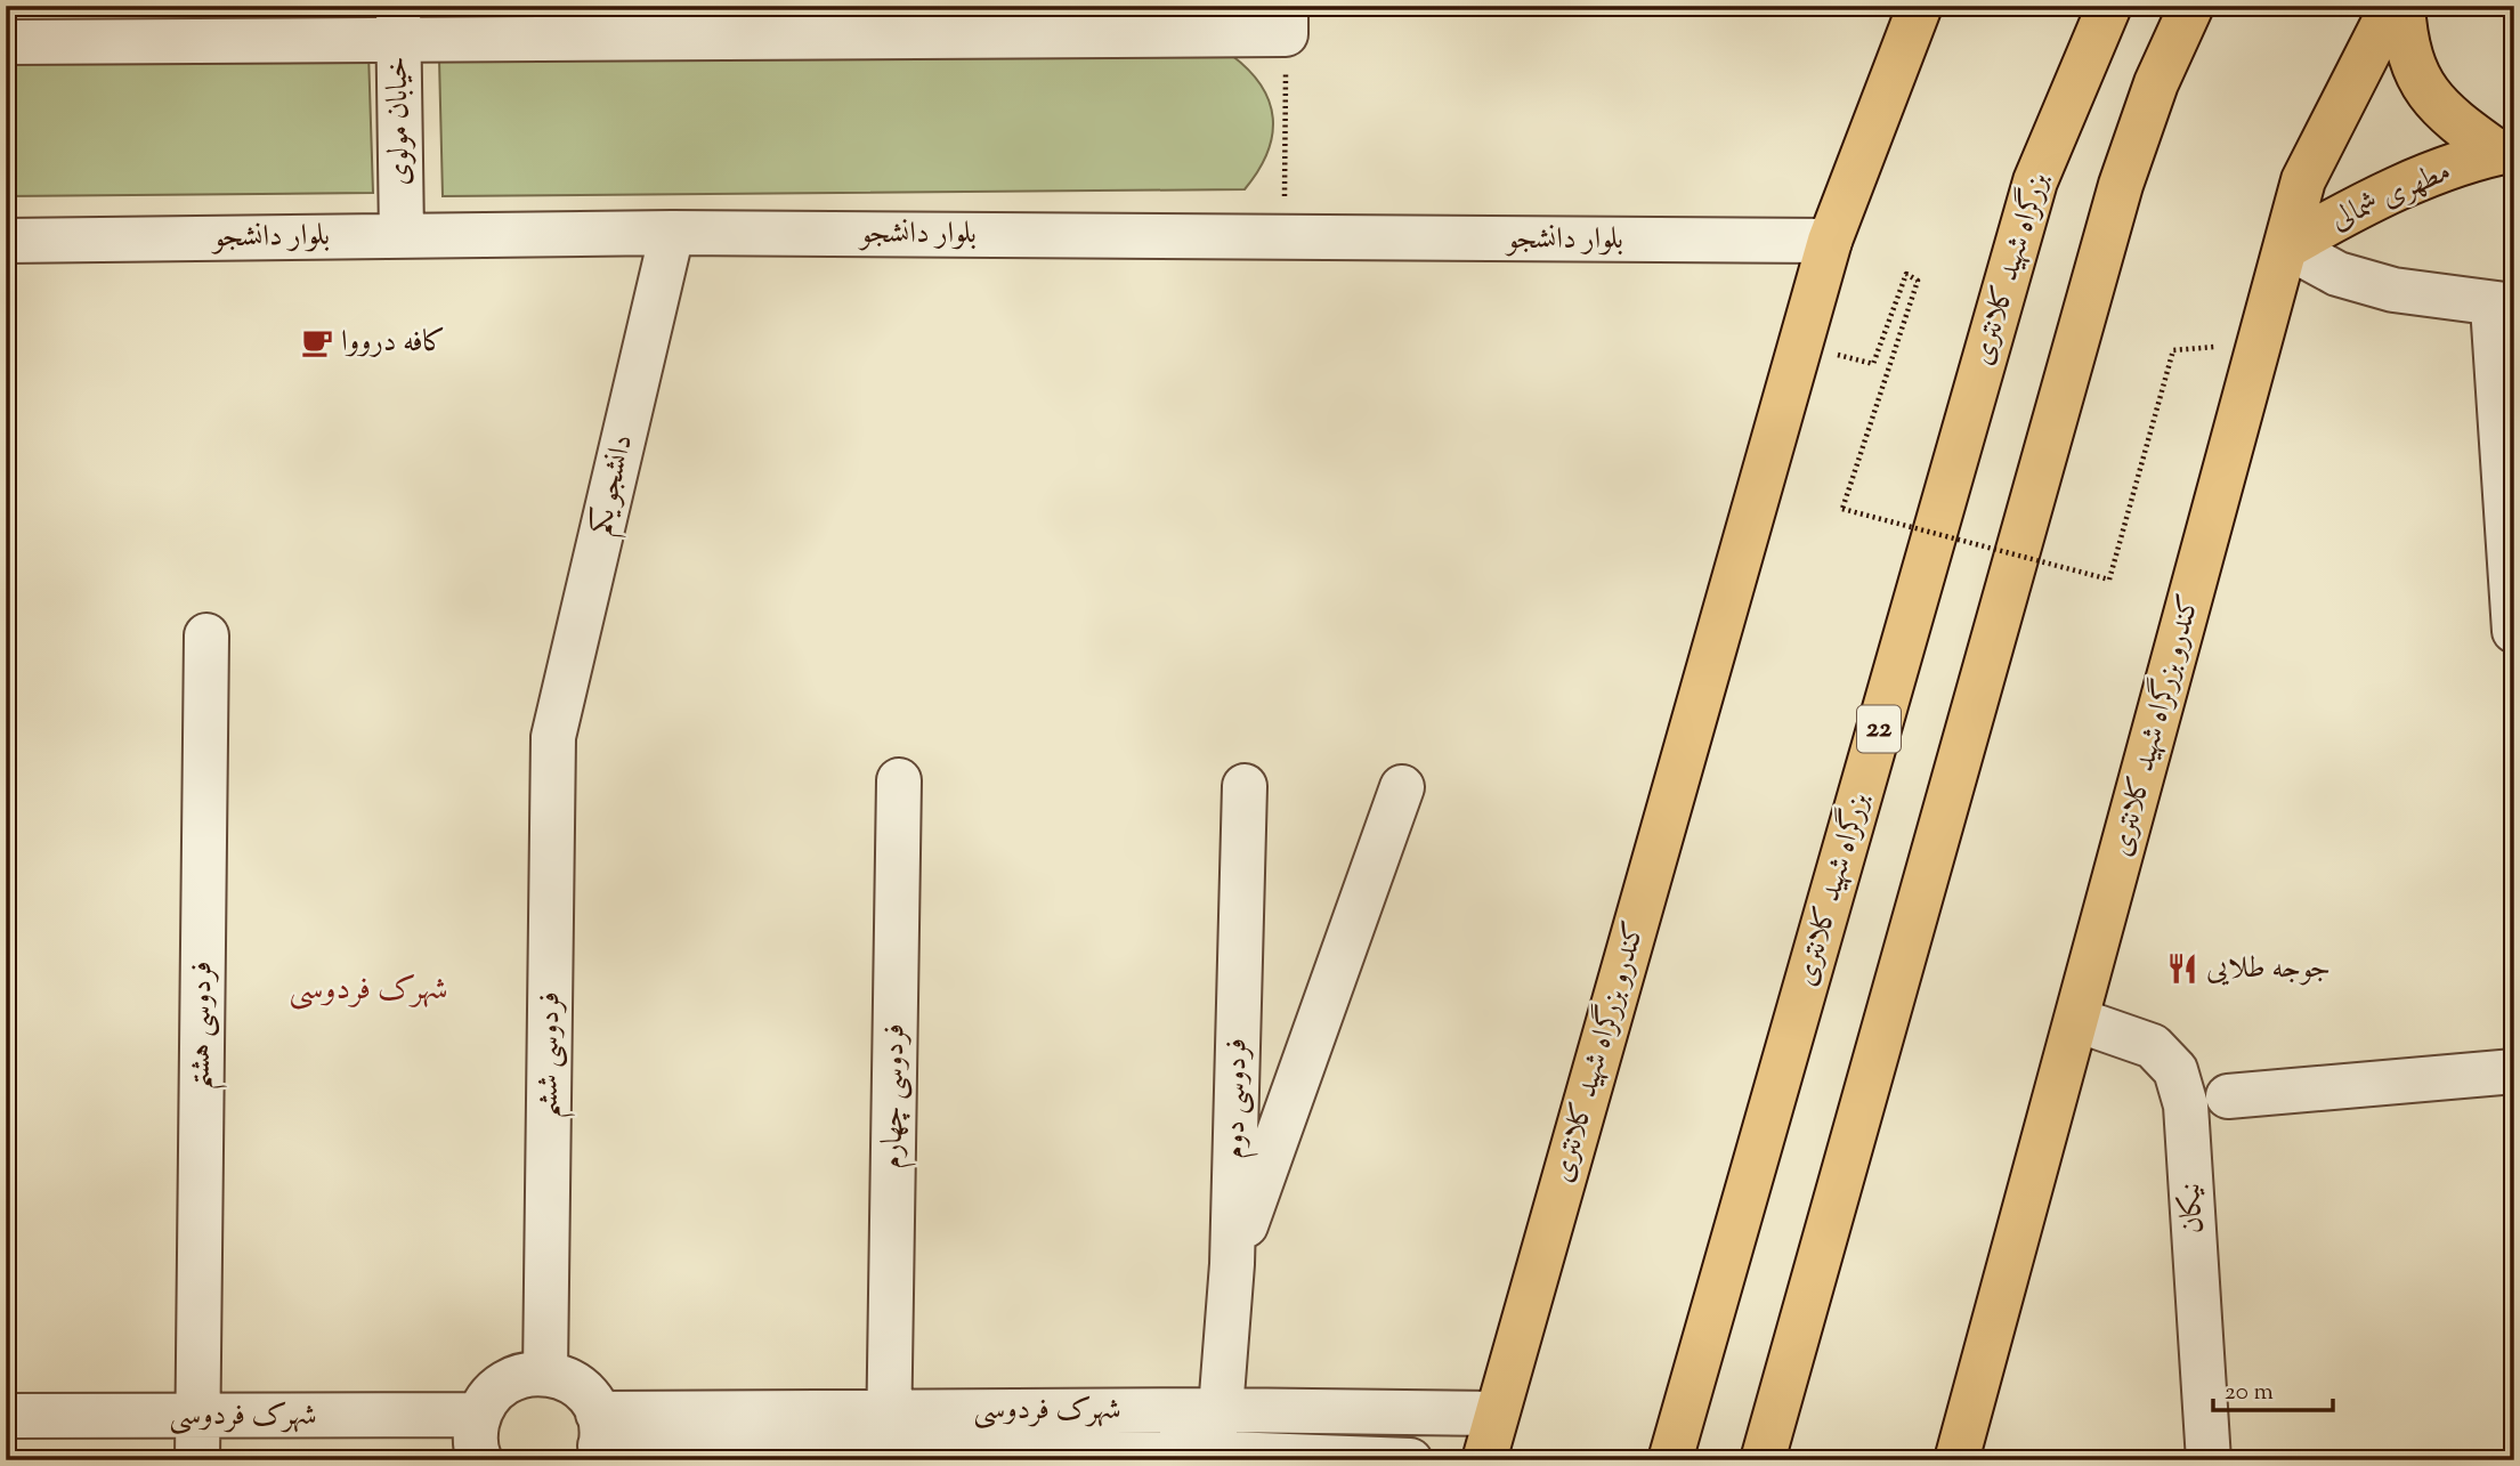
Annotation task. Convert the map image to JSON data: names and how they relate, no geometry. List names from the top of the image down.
{
  "streets": {
    "main road": [
      "مطهری شمالی",
      "بزرگراه شهید کلانتری",
      "کندرو بزرگراه شهید کلانتری",
      "22"
    ],
    "street": [
      "خیابان مولوی",
      "بلوار دانشجو",
      "دانشجو یکم",
      "فردوسی هشتم",
      "فردوسی ششم",
      "فردوسی چهارم",
      "فردوسی دوم",
      "نیکان",
      "شهرک فردوسی"
    ]
  },
  "crossings": [
    ["خیابان مولوی", "بلوار دانشجو"],
    ["مطهری شمالی", "کندرو بزرگراه شهید کلانتری"],
    ["بلوار دانشجو", "دانشجو یکم"],
    ["بلوار دانشجو", "کندرو بزرگراه شهید کلانتری"],
    ["دانشجو یکم", "فردوسی ششم"],
    ["کندرو بزرگراه شهید کلانتری", "نیکان"],
    ["کندرو بزرگراه شهید کلانتری", "شهرک فردوسی"],
    ["فردوسی هشتم", "شهرک فردوسی"],
    ["فردوسی چهارم", "شهرک فردوسی"],
    ["فردوسی دوم", "شهرک فردوسی"]
  ],
  "districts": ["شهرک فردوسی"],
  "places": {
    "cafe": ["کافه درووا"],
    "restaurant": ["جوجه طلایی"]
  },
  "scale_bar": "20 m"
}
